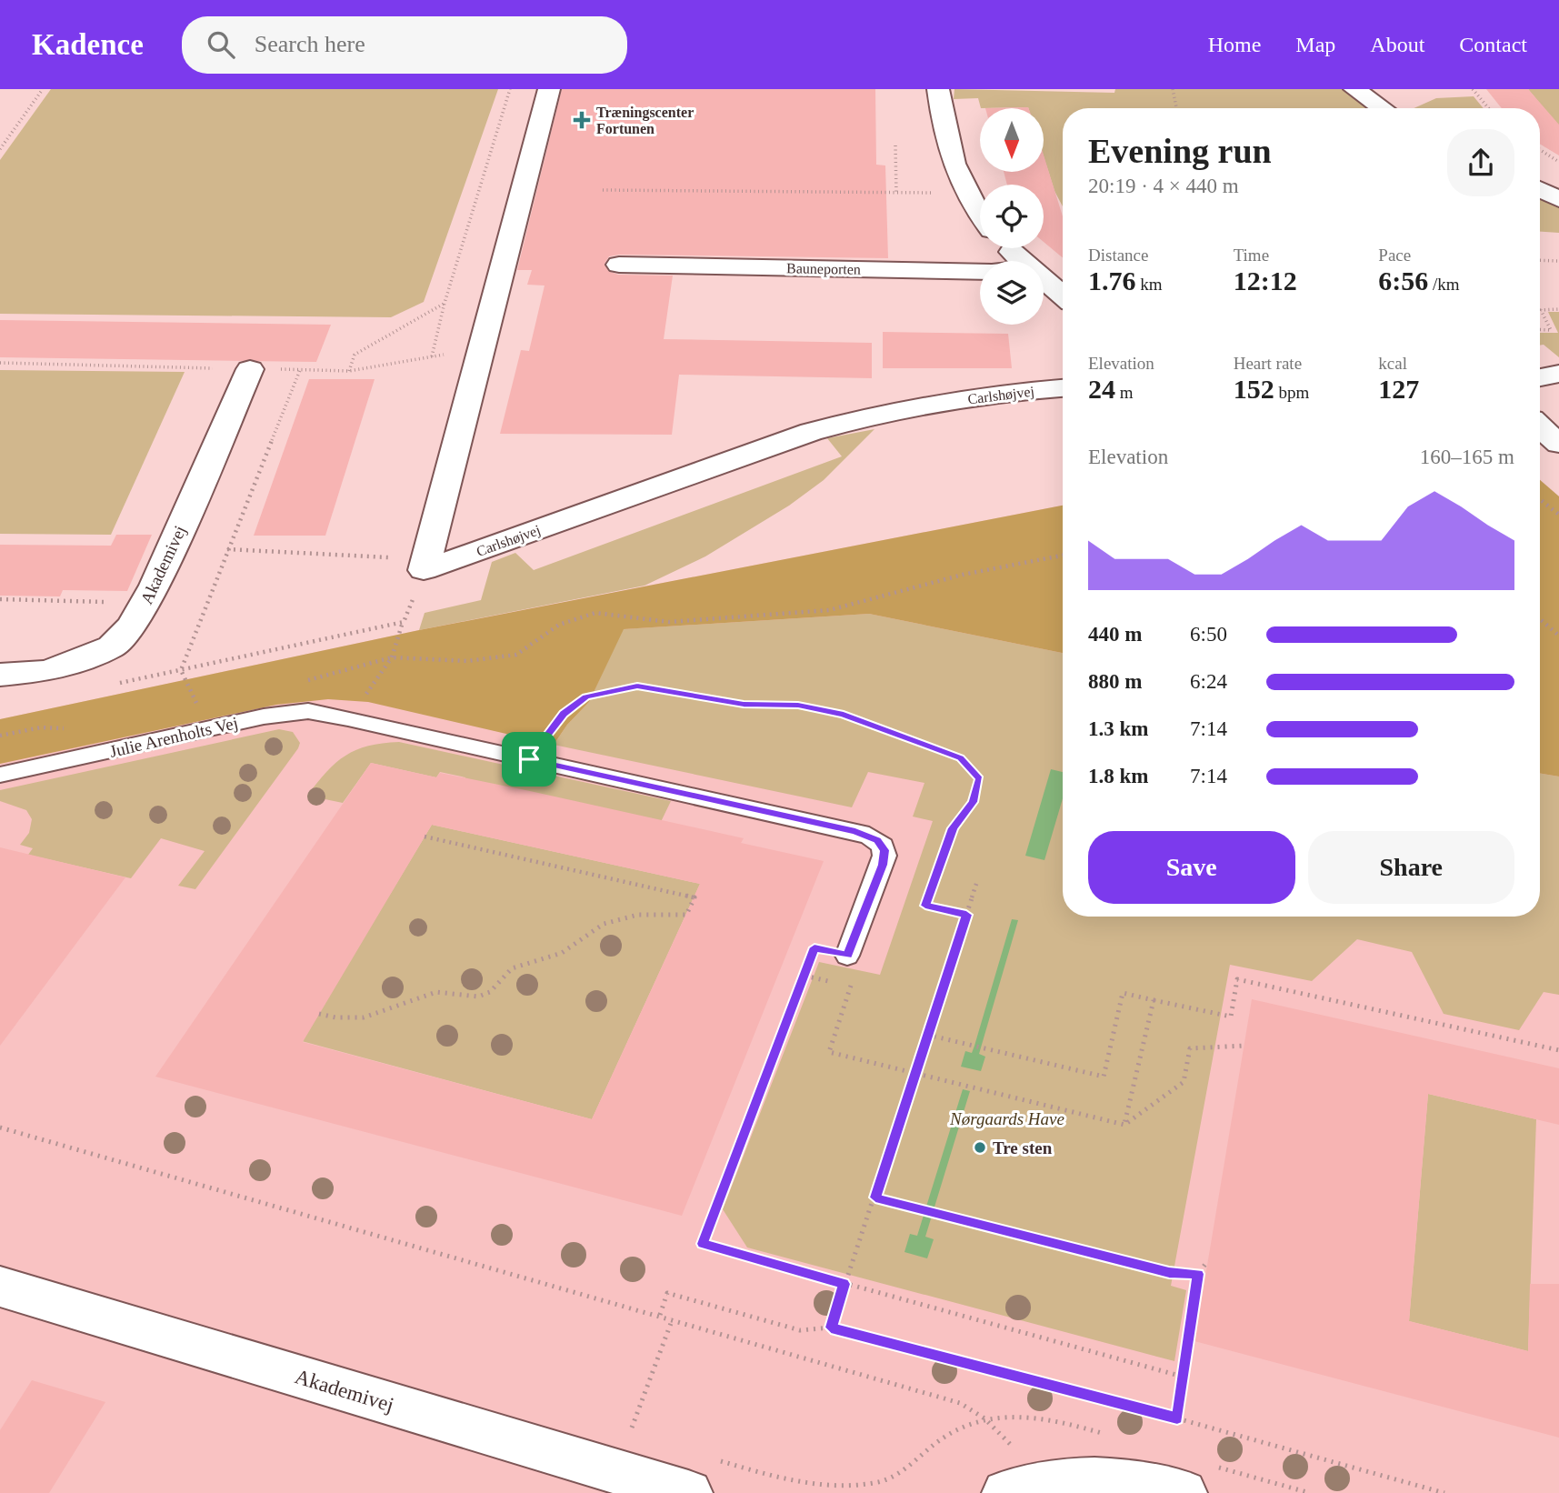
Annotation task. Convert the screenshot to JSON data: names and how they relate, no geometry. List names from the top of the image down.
{
  "streets": {
    "street": ["Bauneporten", "Carlshøjvej", "Akademivej"],
    "lane": ["Julie Arenholts Vej"]
  },
  "parks": ["Nørgaards Have"],
  "places": {
    "health": ["Træningscenter Fortunen"],
    "other": ["Tre sten"]
  },
  "north": "bottom",
  "page": {
    "header": "Kadence",
    "search": "Search here",
    "nav": [
      "Home",
      "Map",
      "About",
      "Contact"
    ],
    "heading": ["Evening run", "20:19 · 4 × 440 m"],
    "stats": [
      ["Distance", "1.76 km"],
      ["Time", "12:12"],
      ["Pace", "6:56 /km"],
      ["Elevation", "24 m"],
      ["Heart rate", "152 bpm"],
      ["kcal", "127"]
    ],
    "chart": ["Elevation", "160–165 m"],
    "list": [
      {
        "name": "440 m",
        "note": "6:50"
      },
      {
        "name": "880 m",
        "note": "6:24"
      },
      {
        "name": "1.3 km",
        "note": "7:14"
      },
      {
        "name": "1.8 km",
        "note": "7:14"
      }
    ],
    "buttons": ["Save", "Share"]
  }
}
